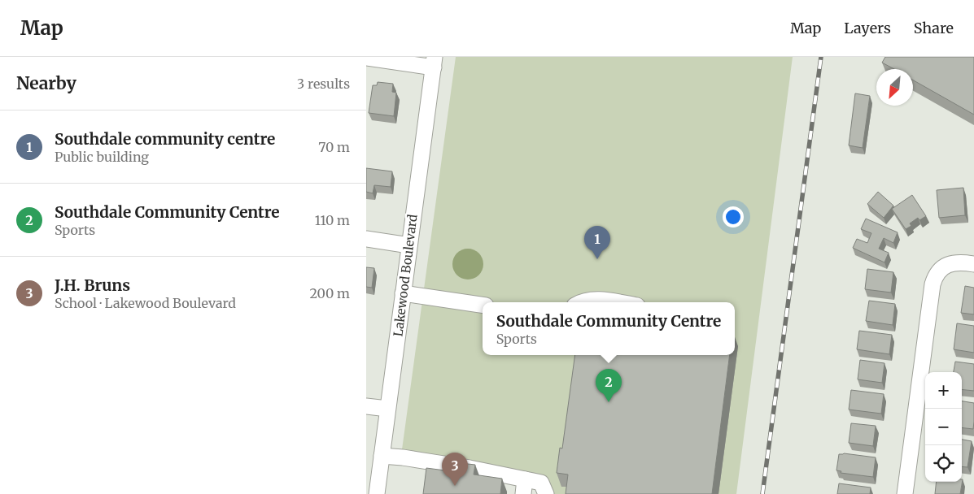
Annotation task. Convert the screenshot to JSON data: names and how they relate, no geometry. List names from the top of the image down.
{
  "streets": {
    "street": ["Lakewood Boulevard"]
  },
  "north": "bottom left",
  "page": {
    "header": "Map",
    "nav": ["Map", "Layers", "Share"],
    "heading": ["Nearby", "3 results"],
    "list": [
      {
        "mark": "1",
        "name": "Southdale community centre",
        "note": "Public building",
        "value": "70 m"
      },
      {
        "mark": "2",
        "name": "Southdale Community Centre",
        "note": "Sports",
        "value": "110 m"
      },
      {
        "mark": "3",
        "name": "J.H. Bruns",
        "note": "School · Lakewood Boulevard",
        "value": "200 m"
      }
    ],
    "pins": ["1", "2", "3"],
    "popup": ["Southdale Community Centre", "Sports"],
    "map_buttons": ["+", "−"]
  }
}
